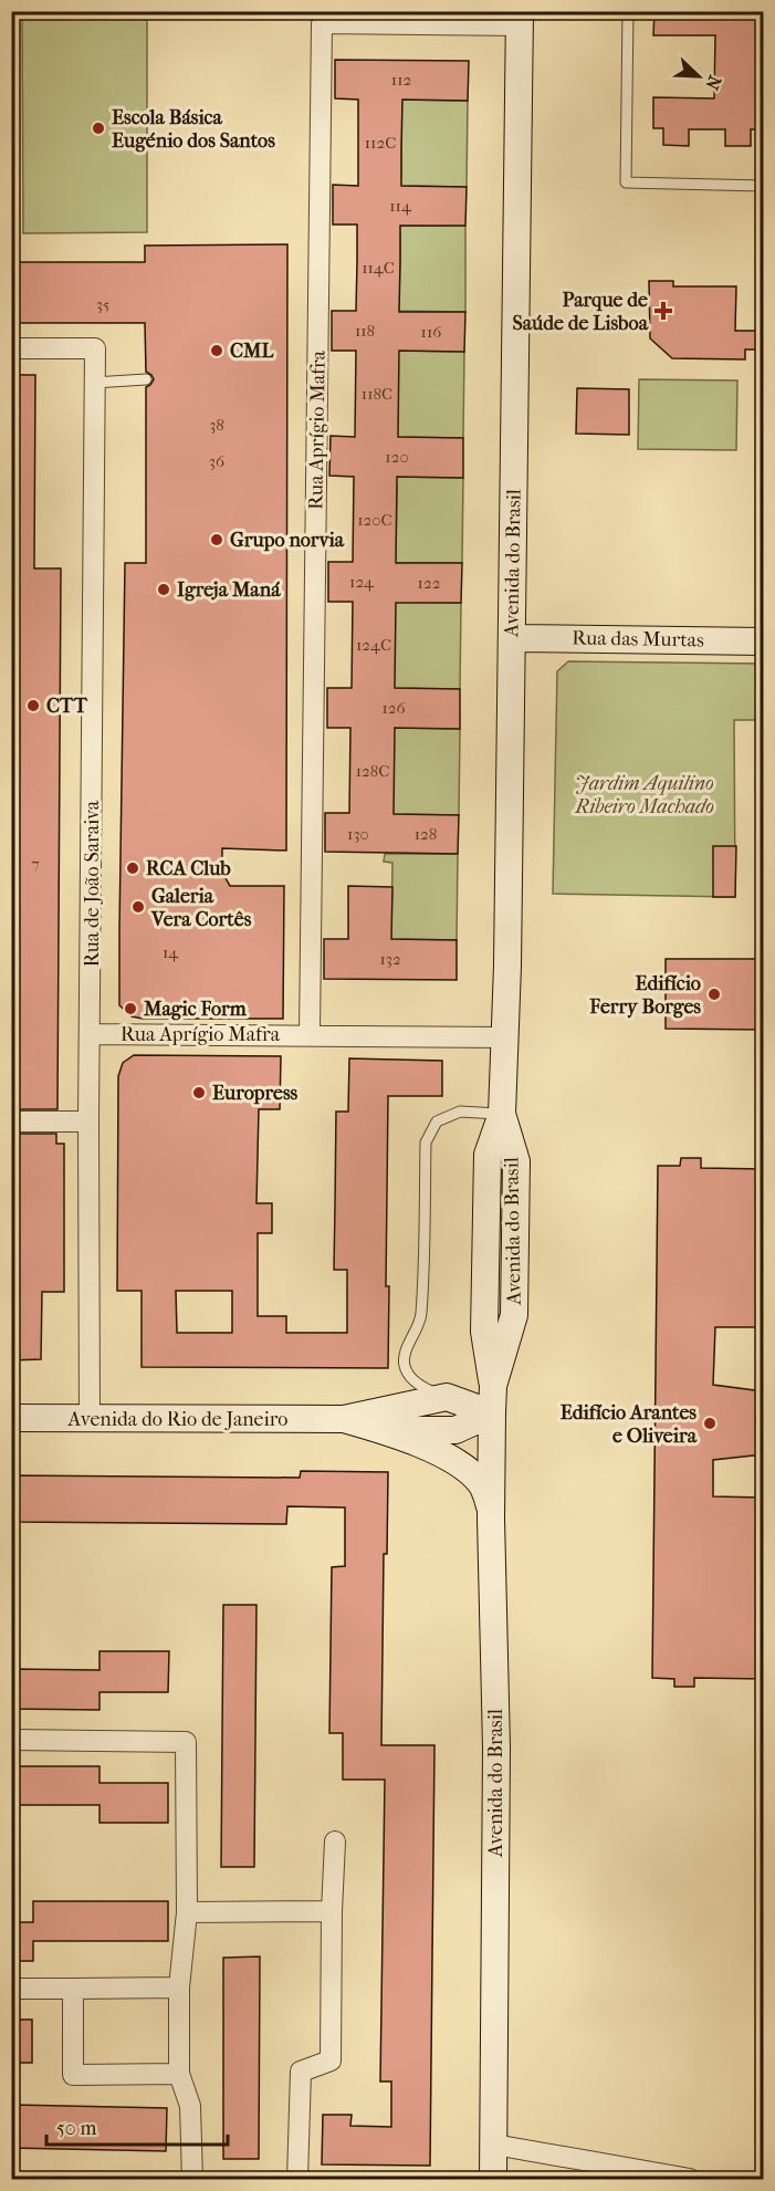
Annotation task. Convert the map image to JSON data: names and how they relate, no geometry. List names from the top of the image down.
{
  "streets": {
    "main road": ["Avenida do Brasil", "Rua das Murtas", "Avenida do Rio de Janeiro"],
    "street": ["Rua Aprígio Mafra", "Rua de João Saraiva"]
  },
  "crossings": [
    ["Rua Aprígio Mafra", "Avenida do Brasil"],
    ["Rua Aprígio Mafra", "Rua de João Saraiva"],
    ["Avenida do Brasil", "Rua das Murtas"],
    ["Avenida do Brasil", "Avenida do Rio de Janeiro"],
    ["Rua de João Saraiva", "Avenida do Rio de Janeiro"]
  ],
  "parks": ["Jardim Aquilino Ribeiro Machado"],
  "places": {
    "other": [
      "Escola Básica Eugénio dos Santos",
      "CML",
      "Grupo norvia",
      "Igreja Maná",
      "CTT",
      "RCA Club",
      "Galeria Vera Cortês",
      "Edifício Ferry Borges",
      "Magic Form",
      "Europress",
      "Edifício Arantes e Oliveira"
    ],
    "health": ["Parque de Saúde de Lisboa"]
  },
  "house_numbers": [
    "112",
    "112C",
    "114",
    "114C",
    "35",
    "118",
    "116",
    "118C",
    "38",
    "120",
    "36",
    "120C",
    "124",
    "122",
    "124C",
    "126",
    "128C",
    "130",
    "128",
    "7",
    "14",
    "132"
  ],
  "scale_bar": "50 m",
  "north": "bottom right"
}
